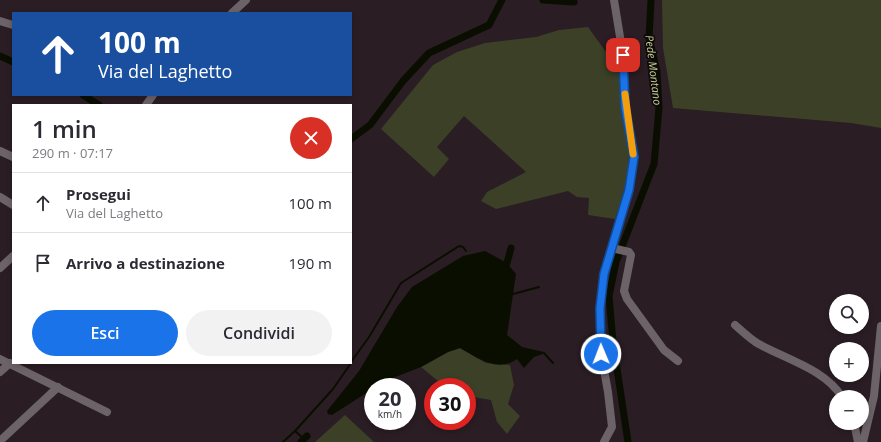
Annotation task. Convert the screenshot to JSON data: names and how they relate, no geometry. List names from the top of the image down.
{
  "water": ["Pede Montano"],
  "page": {
    "turn": ["100 m", "Via del Laghetto"],
    "heading": ["1 min", "290 m · 07:17"],
    "list": [
      {
        "name": "Prosegui",
        "note": "Via del Laghetto",
        "value": "100 m"
      },
      {
        "name": "Arrivo a destinazione",
        "value": "190 m"
      }
    ],
    "map_buttons": ["+", "−"],
    "buttons": ["Esci", "Condividi"],
    "speed": "20 km/h",
    "limit": "30"
  }
}
